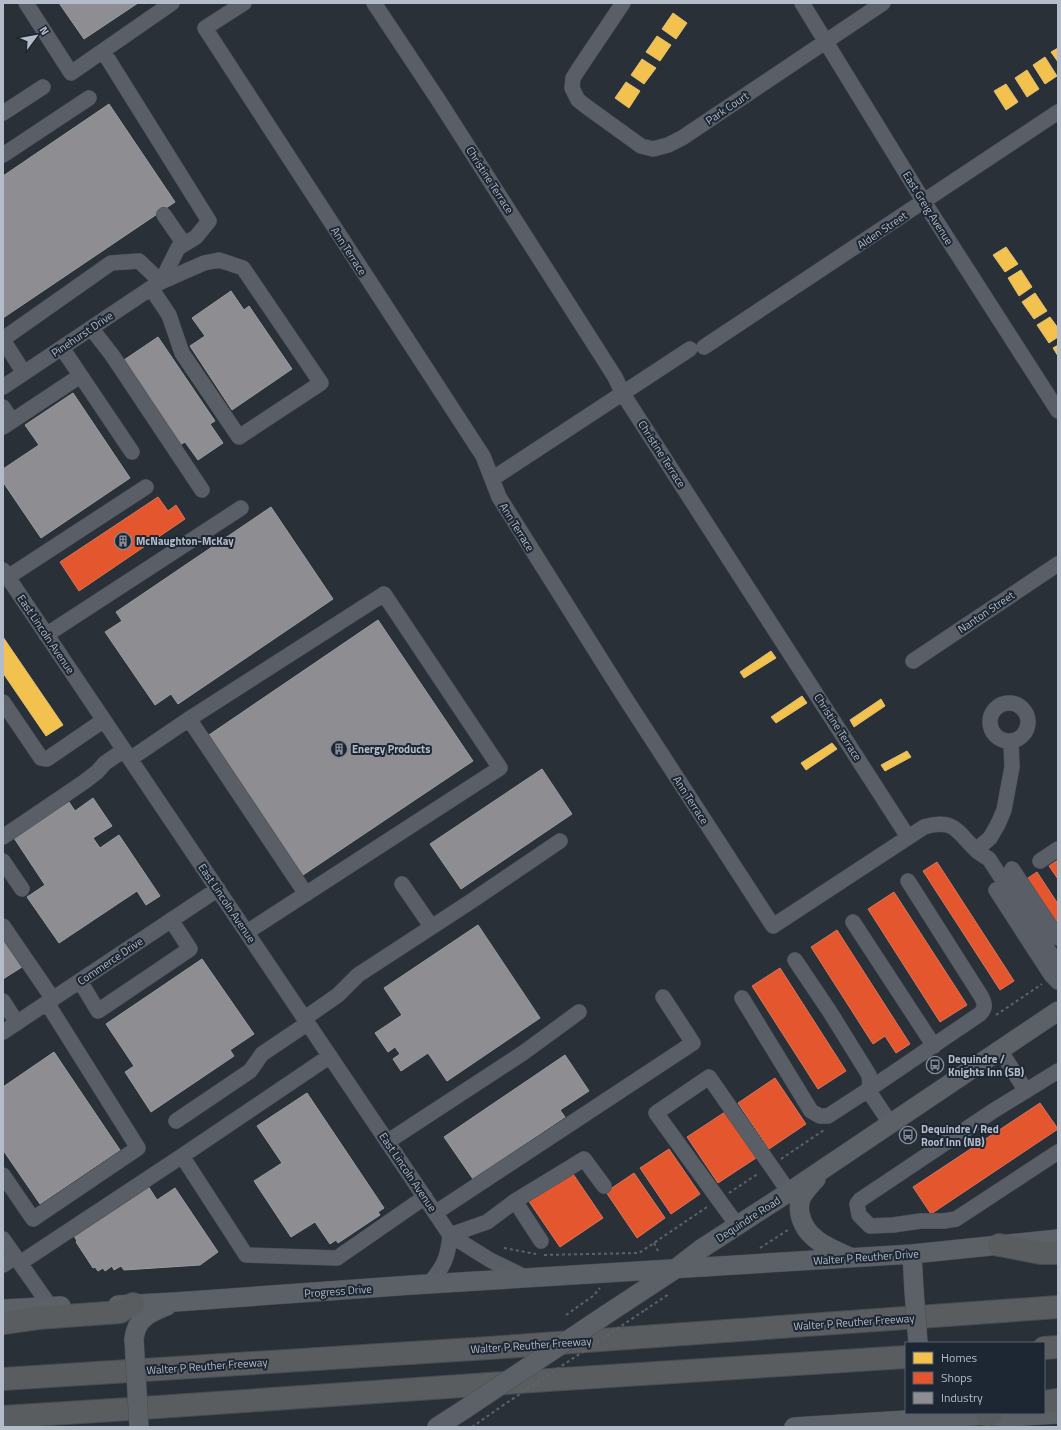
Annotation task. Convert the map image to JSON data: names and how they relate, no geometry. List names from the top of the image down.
{
  "streets": {
    "highway": ["Walter P Reuther Freeway"],
    "main road": ["Dequindre Road", "Walter P Reuther Drive", "Progress Drive"],
    "street": [
      "Park Court",
      "Christine Terrace",
      "East Greig Avenue",
      "Alden Street",
      "Ann Terrace",
      "Pinehurst Drive",
      "Nanton Street",
      "East Lincoln Avenue",
      "Commerce Drive"
    ]
  },
  "crossings": [
    ["Park Court", "East Greig Avenue"],
    ["Christine Terrace", "Alden Street"],
    ["Christine Terrace", "Ann Terrace"],
    ["East Greig Avenue", "Alden Street"],
    ["Alden Street", "Ann Terrace"],
    ["East Lincoln Avenue", "Commerce Drive"],
    ["East Lincoln Avenue", "Progress Drive"],
    ["Dequindre Road", "Walter P Reuther Drive"],
    ["Dequindre Road", "Progress Drive"],
    ["Walter P Reuther Drive", "Progress Drive"]
  ],
  "places": {
    "building": ["McNaughton-McKay", "Energy Products"],
    "bus stop": ["Dequindre / Knights Inn (SB)", "Dequindre / Red Roof Inn (NB)"]
  },
  "legend": ["Homes", "Shops", "Industry"],
  "north": "top right"
}
